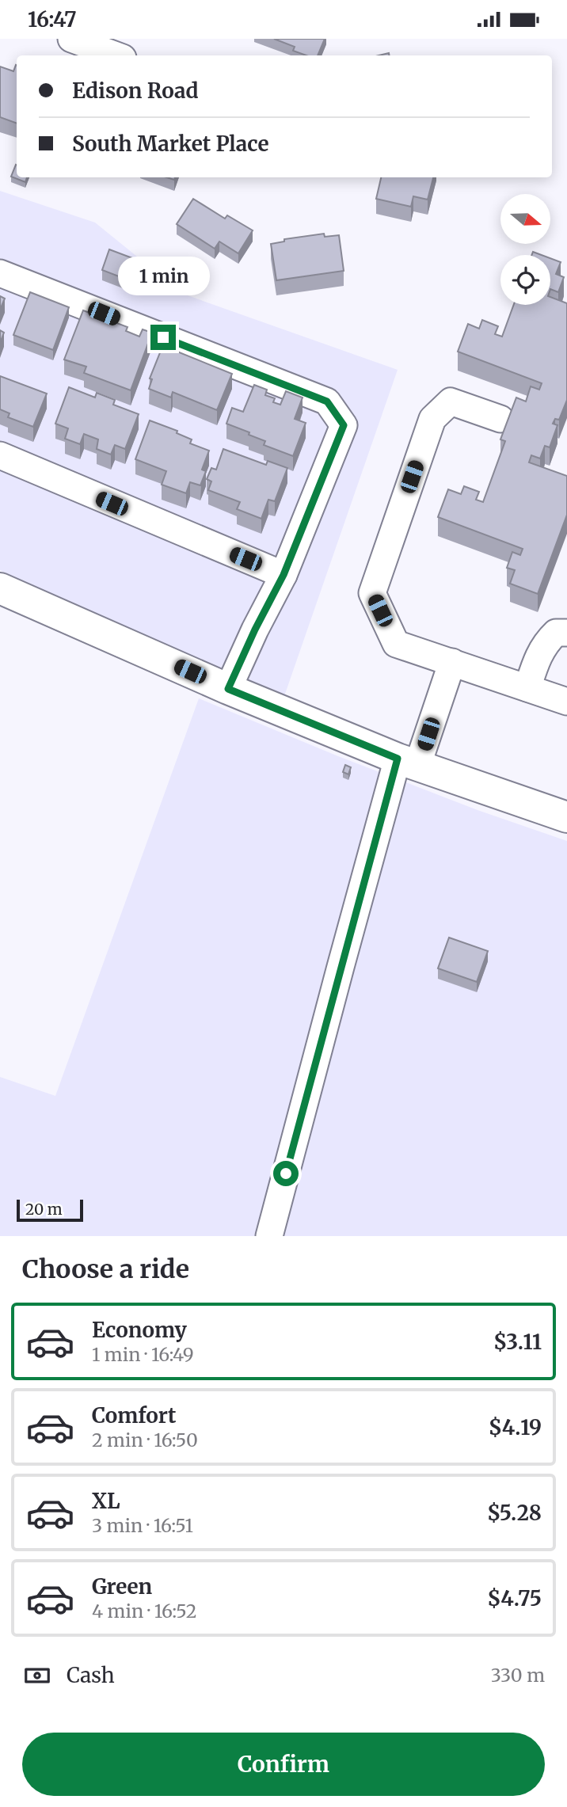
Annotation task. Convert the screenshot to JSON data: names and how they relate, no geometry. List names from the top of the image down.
{
  "scale_bar": "20 m",
  "north": "right",
  "page": {
    "status": "16:47",
    "banner": ["Edison Road", "South Market Place"],
    "bubble": "1 min",
    "scale": "20 m",
    "heading": "Choose a ride",
    "list": [
      {
        "name": "Economy",
        "note": "1 min · 16:49",
        "value": "$3.11"
      },
      {
        "name": "Comfort",
        "note": "2 min · 16:50",
        "value": "$4.19"
      },
      {
        "name": "XL",
        "note": "3 min · 16:51",
        "value": "$5.28"
      },
      {
        "name": "Green",
        "note": "4 min · 16:52",
        "value": "$4.75"
      }
    ],
    "pay": ["Cash", "330 m"],
    "buttons": "Confirm"
  }
}
